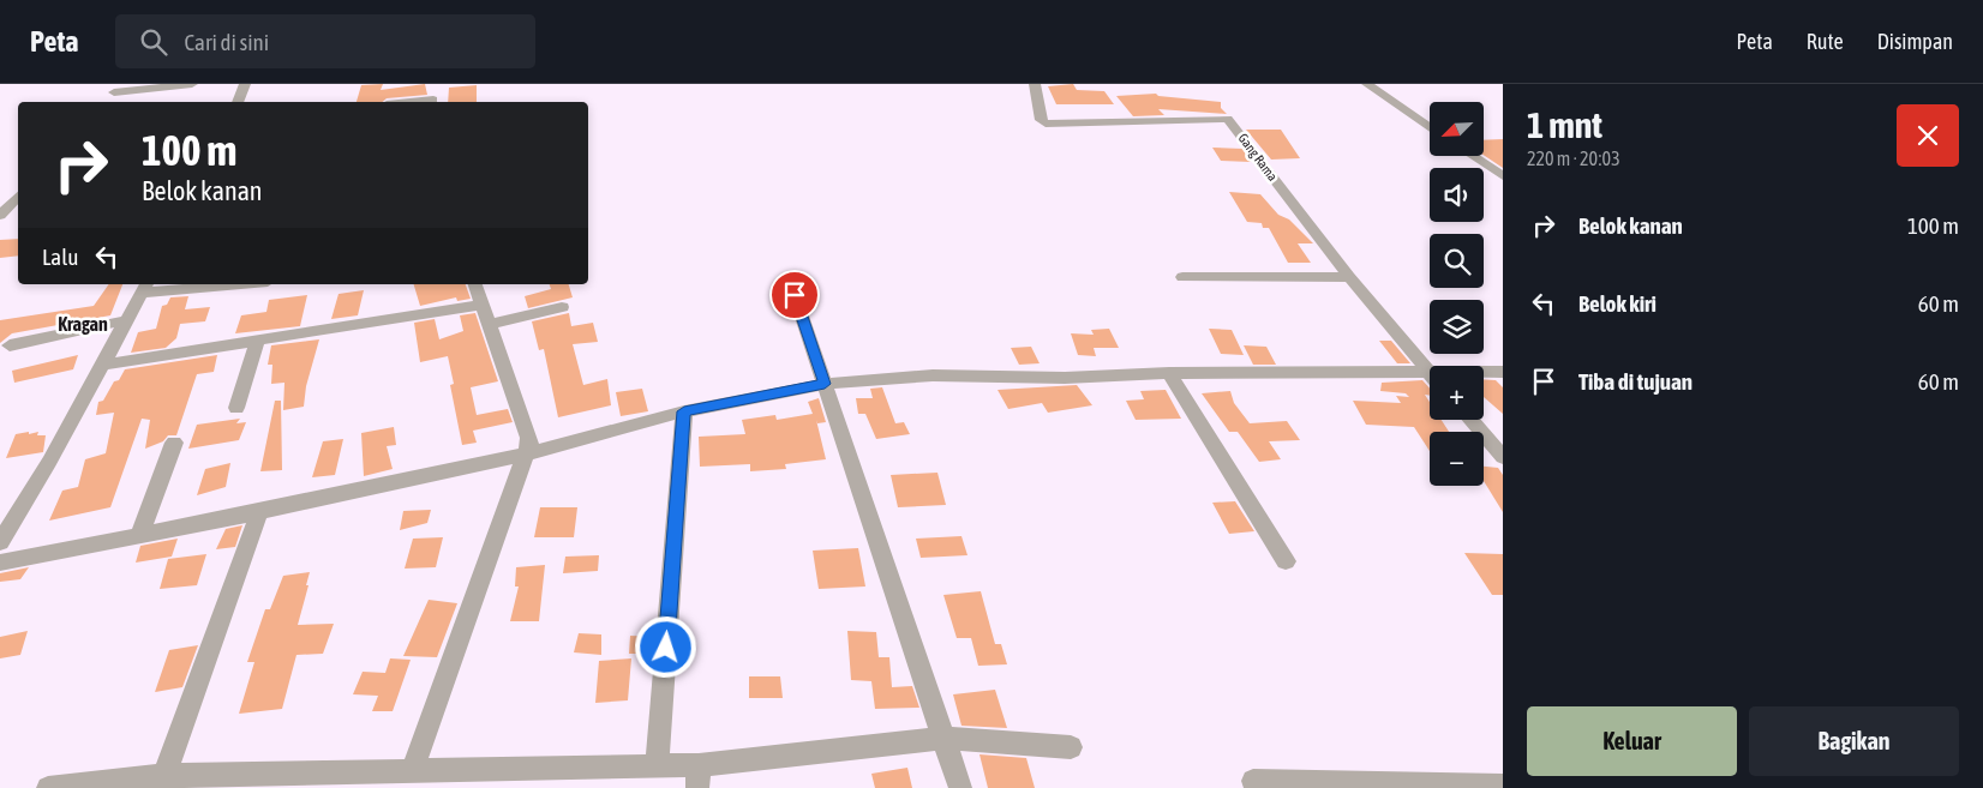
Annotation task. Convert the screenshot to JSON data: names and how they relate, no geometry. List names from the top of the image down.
{
  "streets": {
    "street": ["Gang Rama"]
  },
  "districts": ["Kragan"],
  "north": "bottom left",
  "page": {
    "header": "Peta",
    "search": "Cari di sini",
    "nav": ["Peta", "Rute", "Disimpan"],
    "heading": ["1 mnt", "220 m · 20:03"],
    "map_buttons": ["+", "−"],
    "turn": ["100 m", "Belok kanan"],
    "list": [
      {
        "name": "Belok kanan",
        "value": "100 m"
      },
      {
        "name": "Belok kiri",
        "value": "60 m"
      },
      {
        "name": "Tiba di tujuan",
        "value": "60 m"
      }
    ],
    "then": "Lalu",
    "buttons": ["Keluar", "Bagikan"]
  }
}
